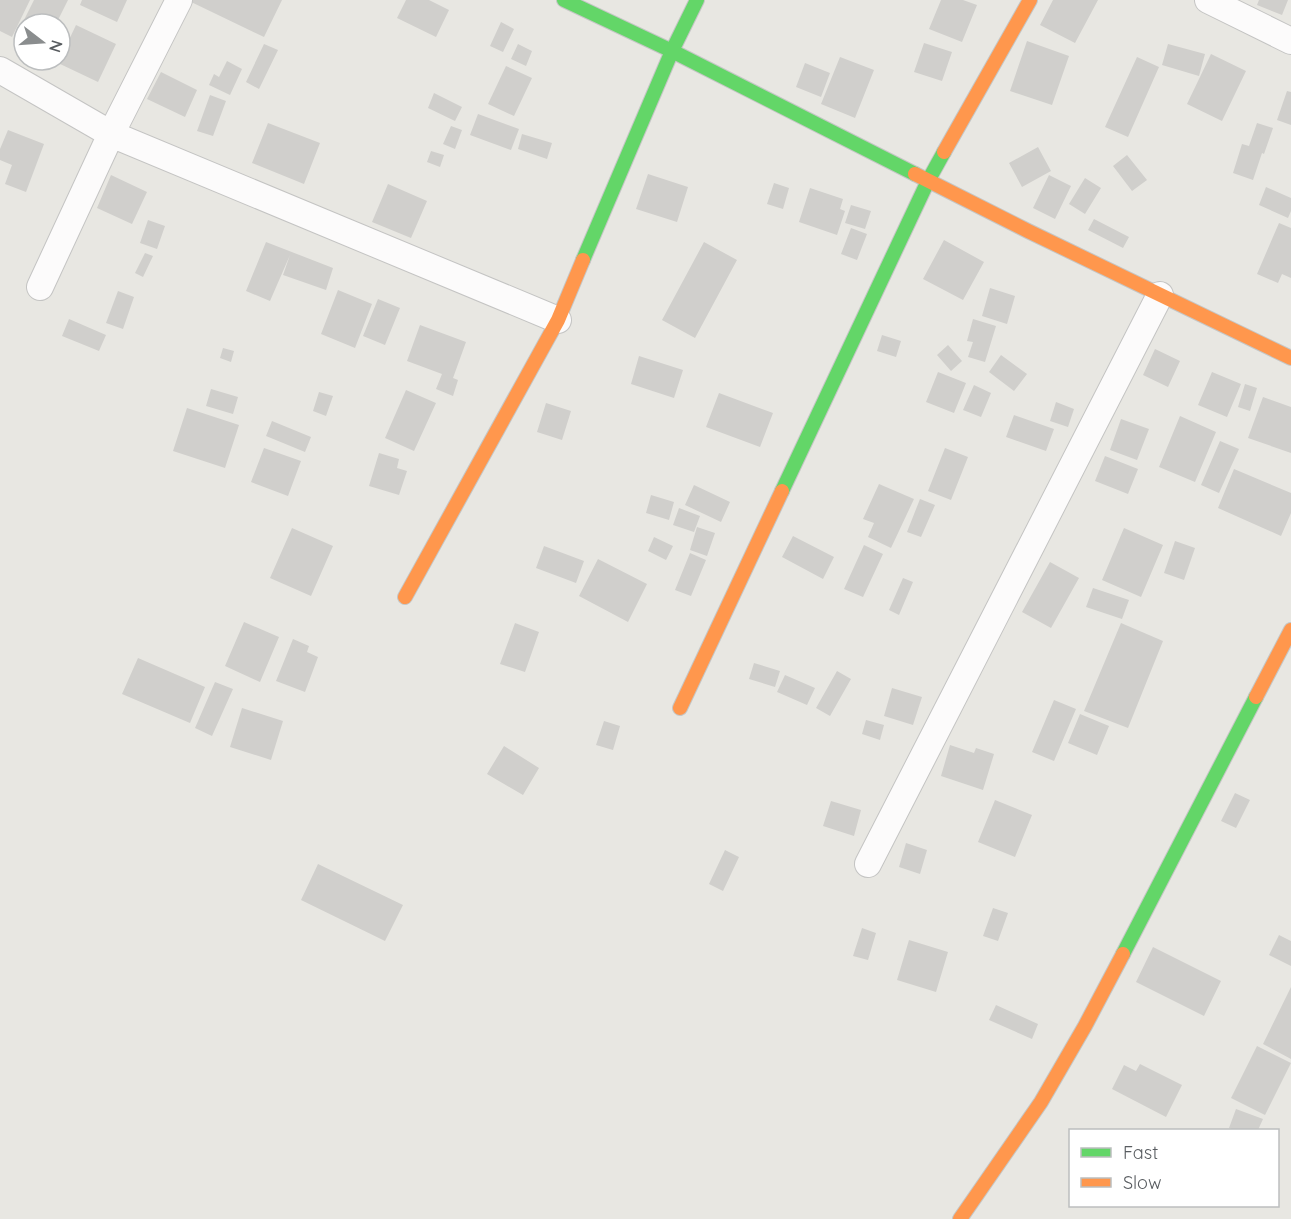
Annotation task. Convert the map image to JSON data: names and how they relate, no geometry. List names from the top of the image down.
{
  "legend": ["Fast", "Slow"],
  "north": "right"
}
